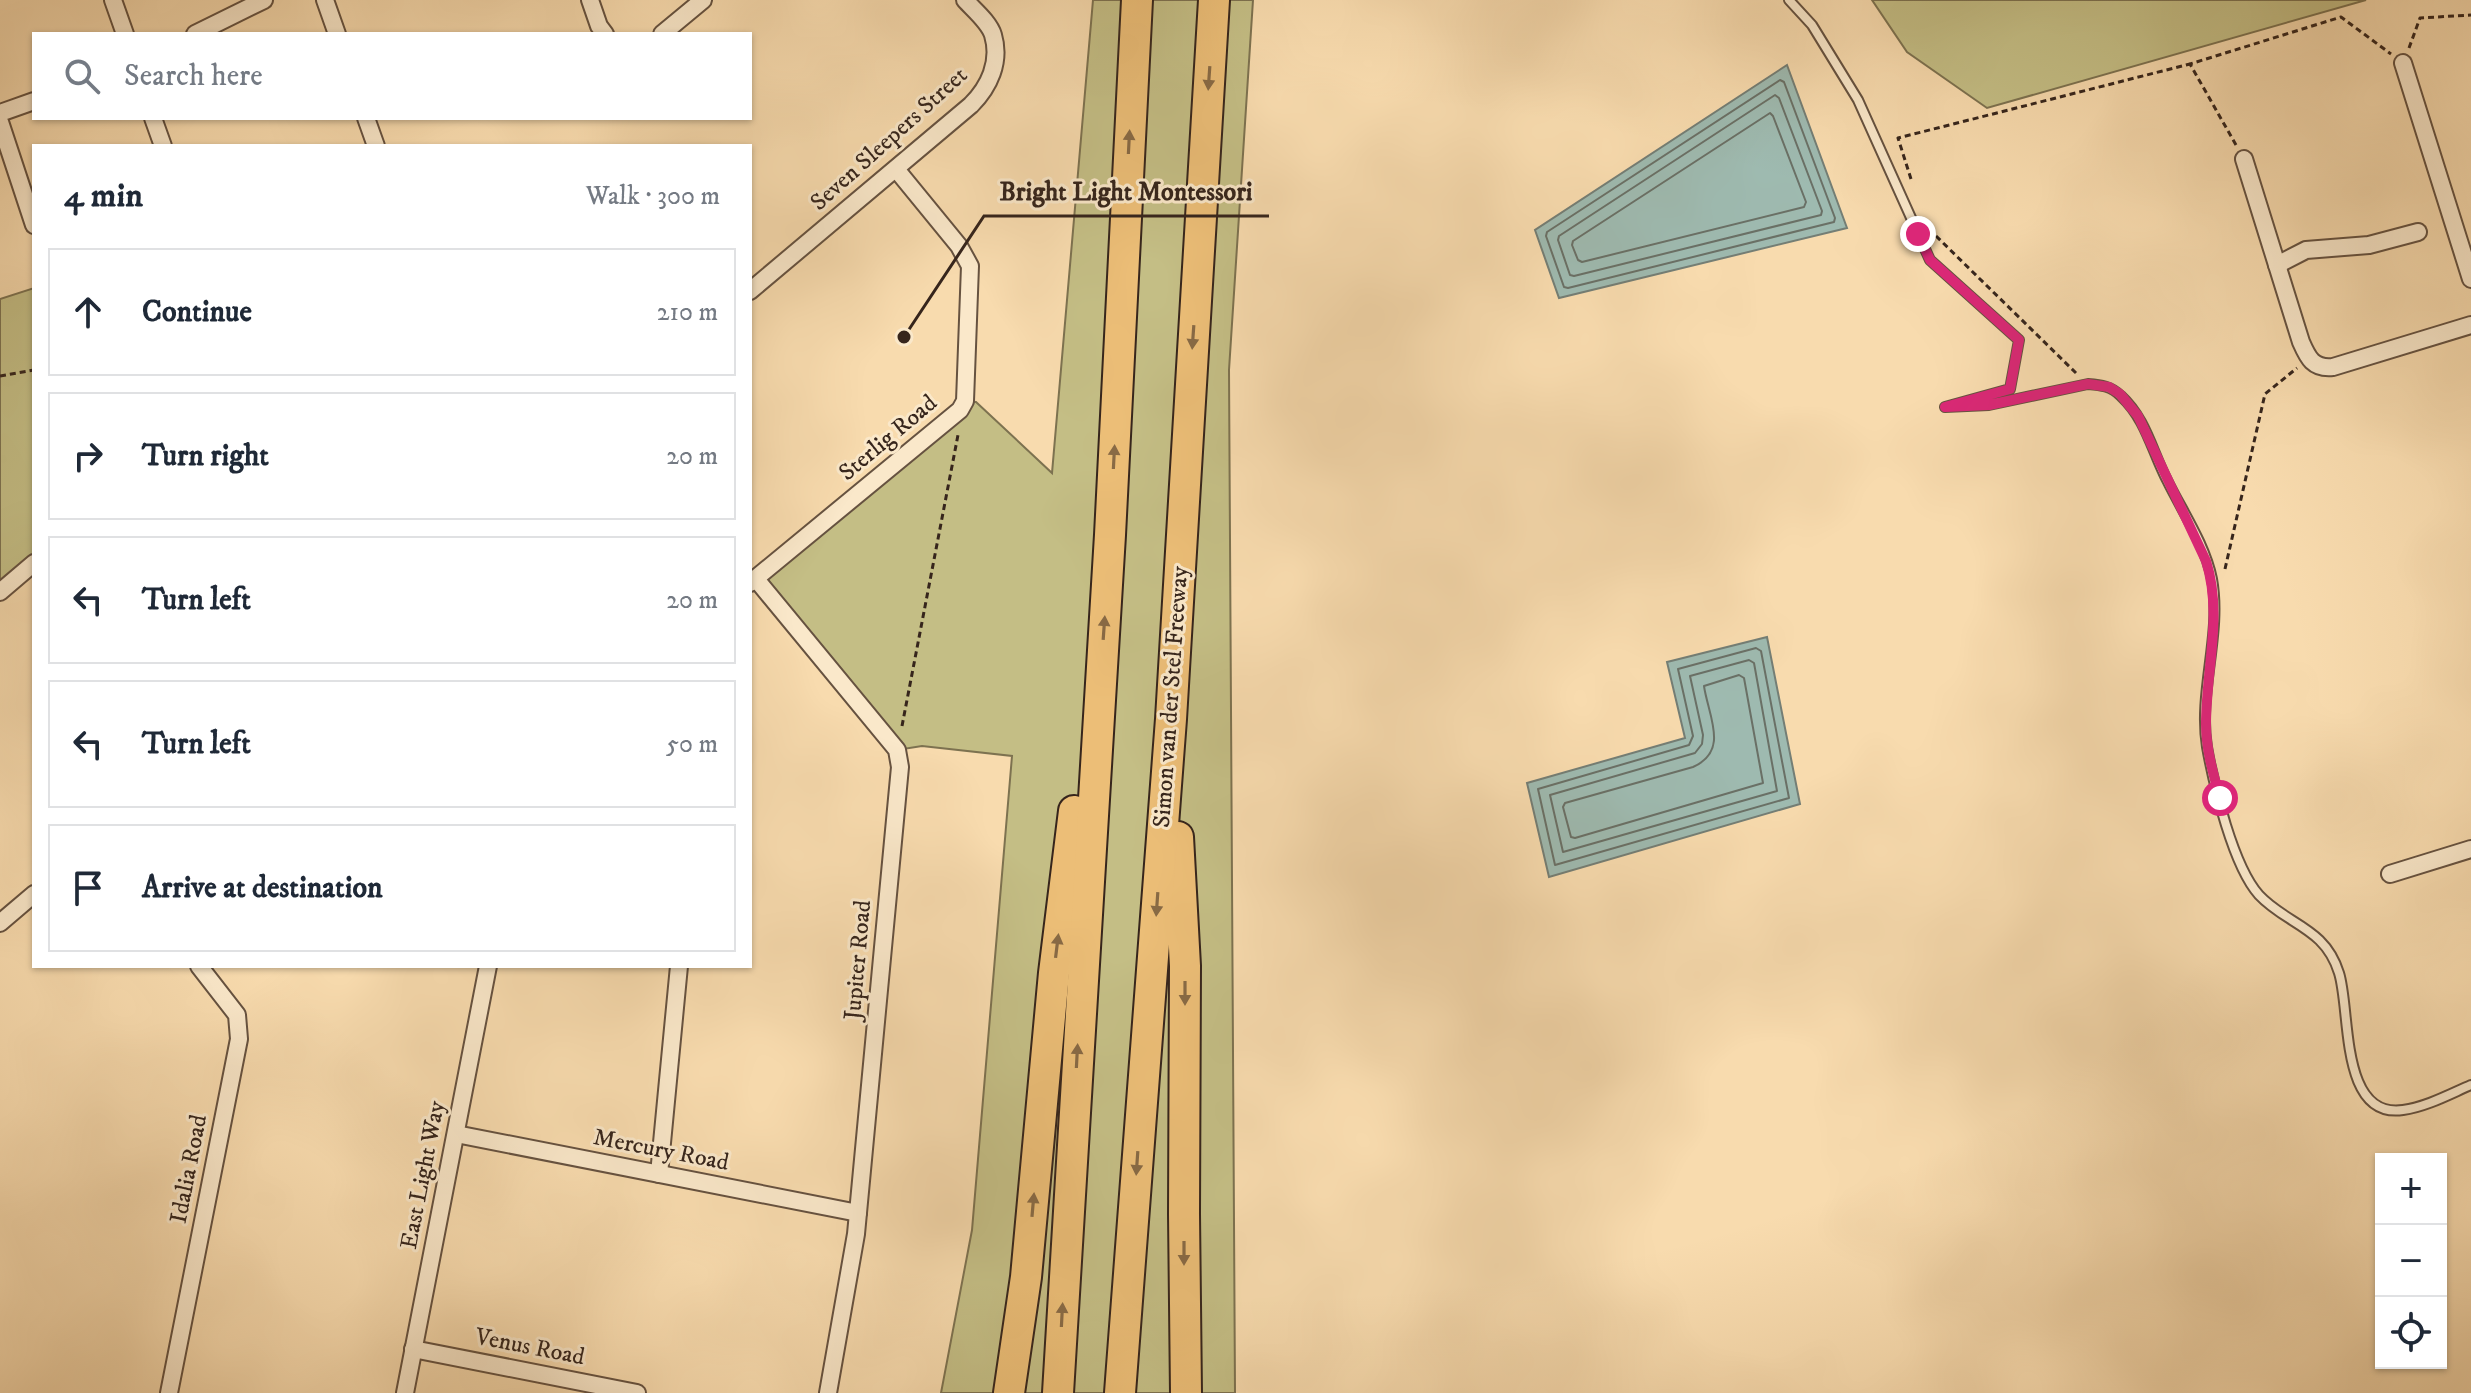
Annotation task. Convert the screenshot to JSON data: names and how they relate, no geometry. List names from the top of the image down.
{
  "streets": {
    "highway": ["Simon van der Stel Freeway"],
    "street": [
      "Seven Sleepers Street",
      "Sterlig Road",
      "Jupiter Road",
      "Mercury Road",
      "Idalia Road",
      "East Light Way",
      "Venus Road"
    ]
  },
  "crossings": [
    ["Seven Sleepers Street", "Sterlig Road"],
    ["Jupiter Road", "Mercury Road"],
    ["Mercury Road", "East Light Way"],
    ["East Light Way", "Venus Road"]
  ],
  "places": ["Bright Light Montessori"],
  "page": {
    "search": "Search here",
    "heading": ["4 min", "Walk · 300 m"],
    "list": [
      ["Continue", "210 m"],
      ["Turn right", "20 m"],
      ["Turn left", "20 m"],
      ["Turn left", "50 m"],
      "Arrive at destination"
    ],
    "map_buttons": ["+", "−"]
  }
}
